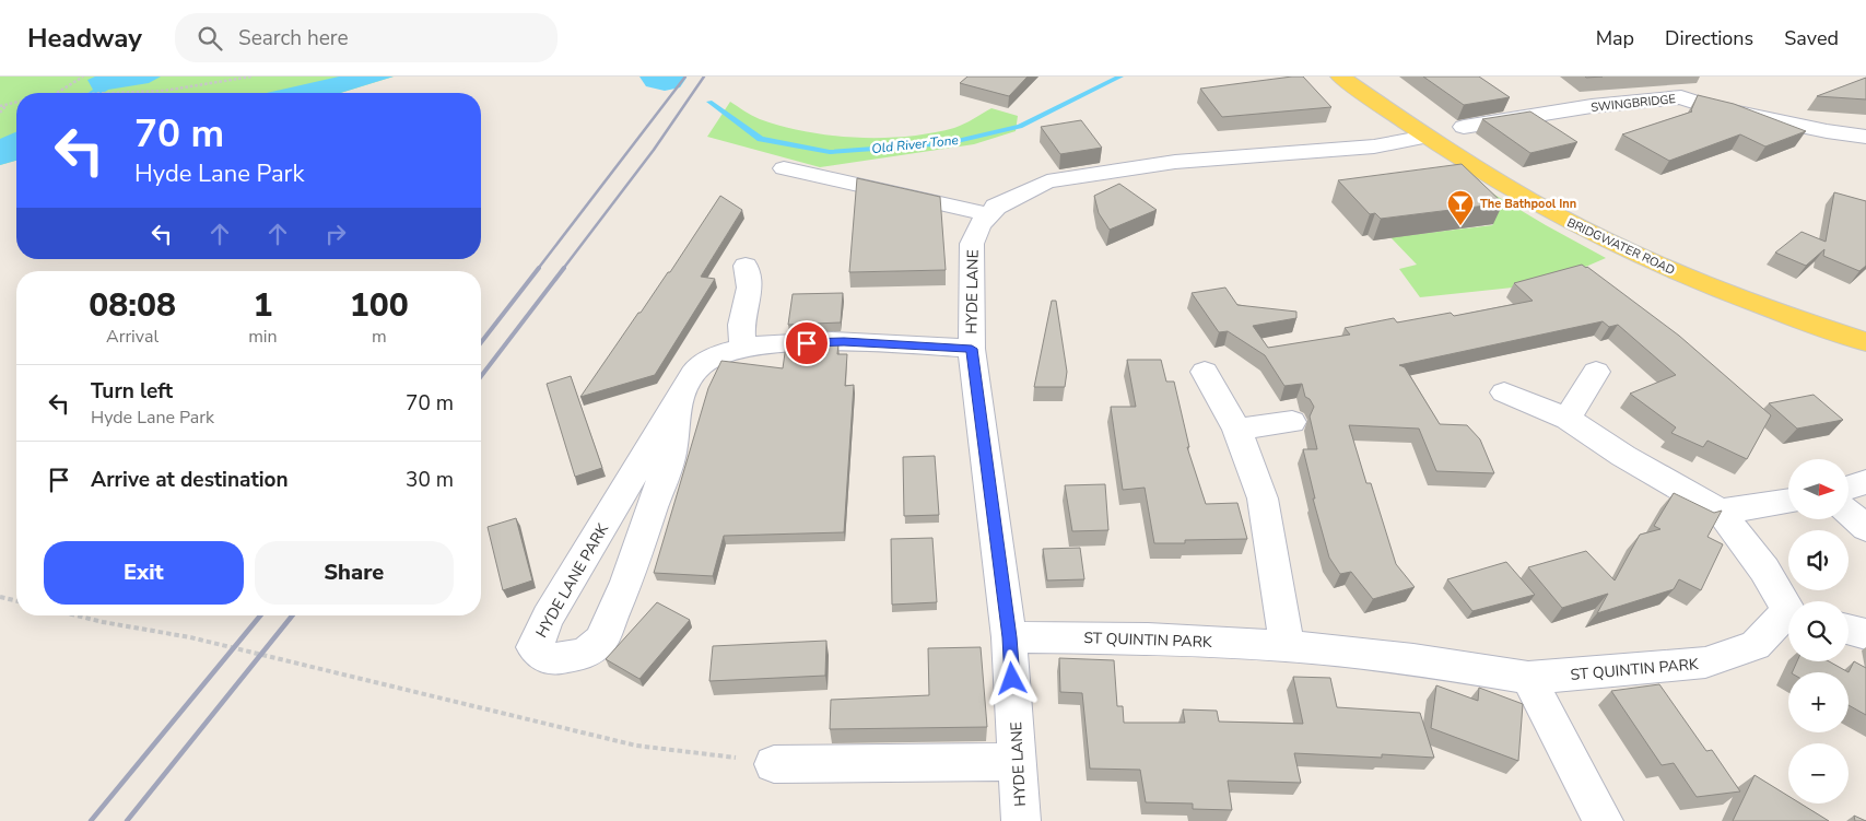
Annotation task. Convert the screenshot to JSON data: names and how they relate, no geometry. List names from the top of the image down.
{
  "streets": {
    "main road": ["BRIDGWATER ROAD"],
    "street": [
      "SWINGBRIDGE",
      "HYDE LANE",
      "HYDE LANE PARK",
      "ST QUINTIN PARK"
    ]
  },
  "crossings": [
    ["HYDE LANE", "HYDE LANE PARK"],
    ["HYDE LANE", "ST QUINTIN PARK"]
  ],
  "water": ["Old River Tone"],
  "places": {
    "bar": ["The Bathpool Inn"]
  },
  "north": "right",
  "page": {
    "header": "Headway",
    "search": "Search here",
    "nav": ["Map", "Directions", "Saved"],
    "turn": ["70 m", "Hyde Lane Park"],
    "eta": [
      "08:08",
      "Arrival",
      "1",
      "min",
      "100",
      "m"
    ],
    "list": [
      {
        "name": "Turn left",
        "note": "Hyde Lane Park",
        "value": "70 m"
      },
      {
        "name": "Arrive at destination",
        "value": "30 m"
      }
    ],
    "map_buttons": ["+", "−"],
    "buttons": ["Exit", "Share"]
  }
}
